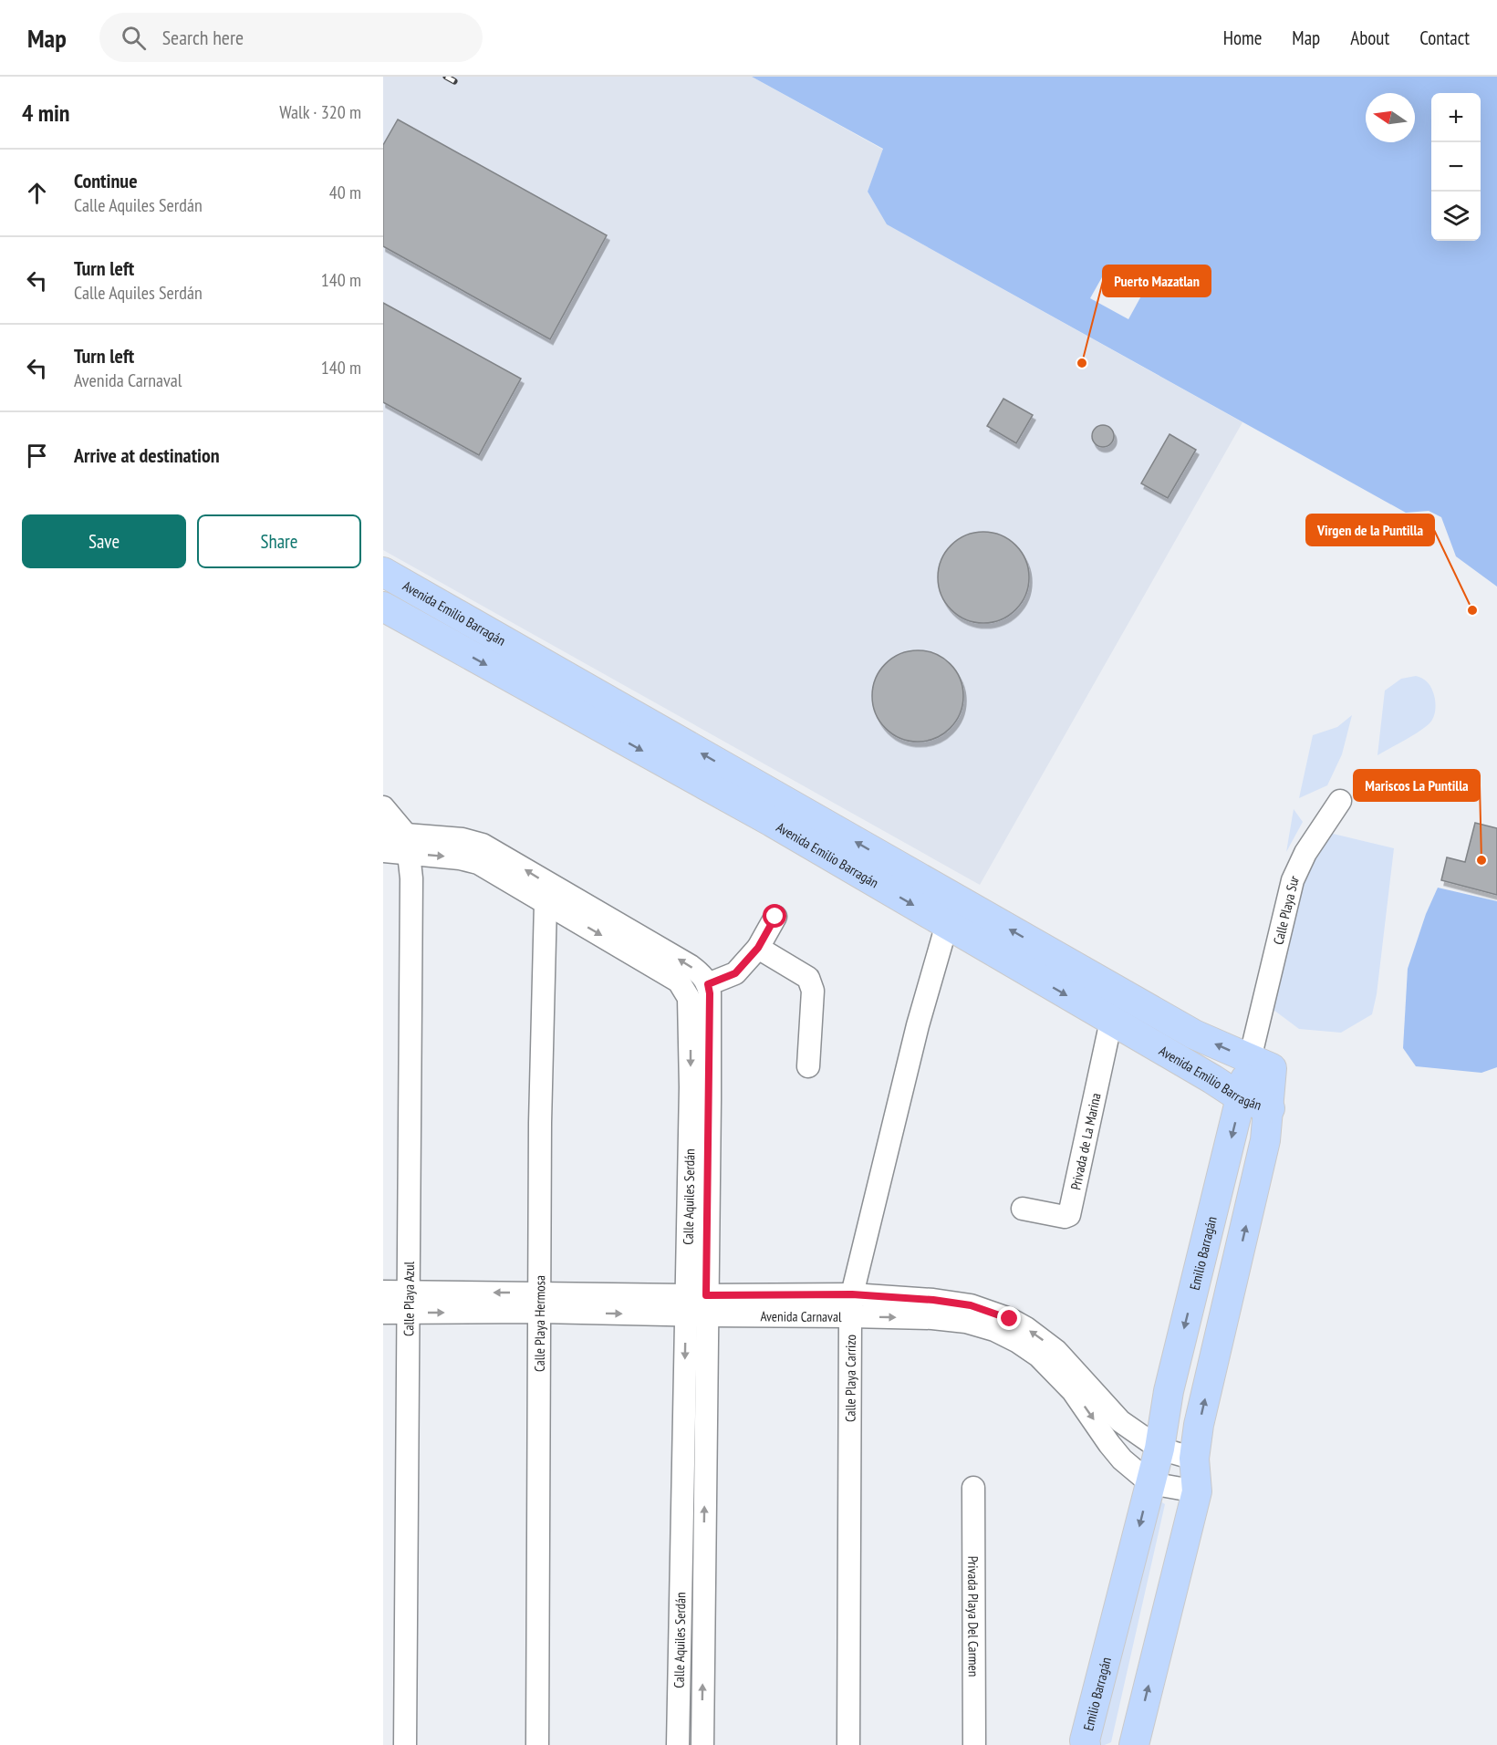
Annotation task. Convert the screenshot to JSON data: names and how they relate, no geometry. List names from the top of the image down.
{
  "streets": {
    "main road": ["Avenida Emilio Barragán", "Emilio Barragán"],
    "street": [
      "Calle Playa Sur",
      "Privada de La Marina",
      "Calle Aquiles Serdán",
      "Calle Playa Azul",
      "Avenida Carnaval",
      "Calle Playa Hermosa",
      "Calle Playa Carrizo",
      "Privada Playa Del Carmen"
    ]
  },
  "crossings": [
    ["Avenida Emilio Barragán", "Calle Playa Sur"],
    ["Avenida Emilio Barragán", "Privada de La Marina"],
    ["Avenida Emilio Barragán", "Emilio Barragán"],
    ["Avenida Emilio Barragán", "Calle Playa Carrizo"],
    ["Calle Playa Sur", "Emilio Barragán"],
    ["Calle Aquiles Serdán", "Calle Playa Azul"],
    ["Calle Aquiles Serdán", "Avenida Carnaval"],
    ["Calle Aquiles Serdán", "Calle Playa Hermosa"],
    ["Emilio Barragán", "Avenida Carnaval"],
    ["Calle Playa Azul", "Avenida Carnaval"],
    ["Avenida Carnaval", "Calle Playa Hermosa"],
    ["Avenida Carnaval", "Calle Playa Carrizo"]
  ],
  "places": ["Puerto Mazatlan", "Virgen de la Puntilla", "Mariscos La Puntilla"],
  "north": "left",
  "page": {
    "header": "Map",
    "search": "Search here",
    "nav": [
      "Home",
      "Map",
      "About",
      "Contact"
    ],
    "heading": ["4 min", "Walk · 320 m"],
    "map_buttons": ["+", "−"],
    "list": [
      ["Continue", "Calle Aquiles Serdán", "40 m"],
      ["Turn left", "Calle Aquiles Serdán", "140 m"],
      ["Turn left", "Avenida Carnaval", "140 m"],
      "Arrive at destination"
    ],
    "buttons": ["Save", "Share"]
  }
}
